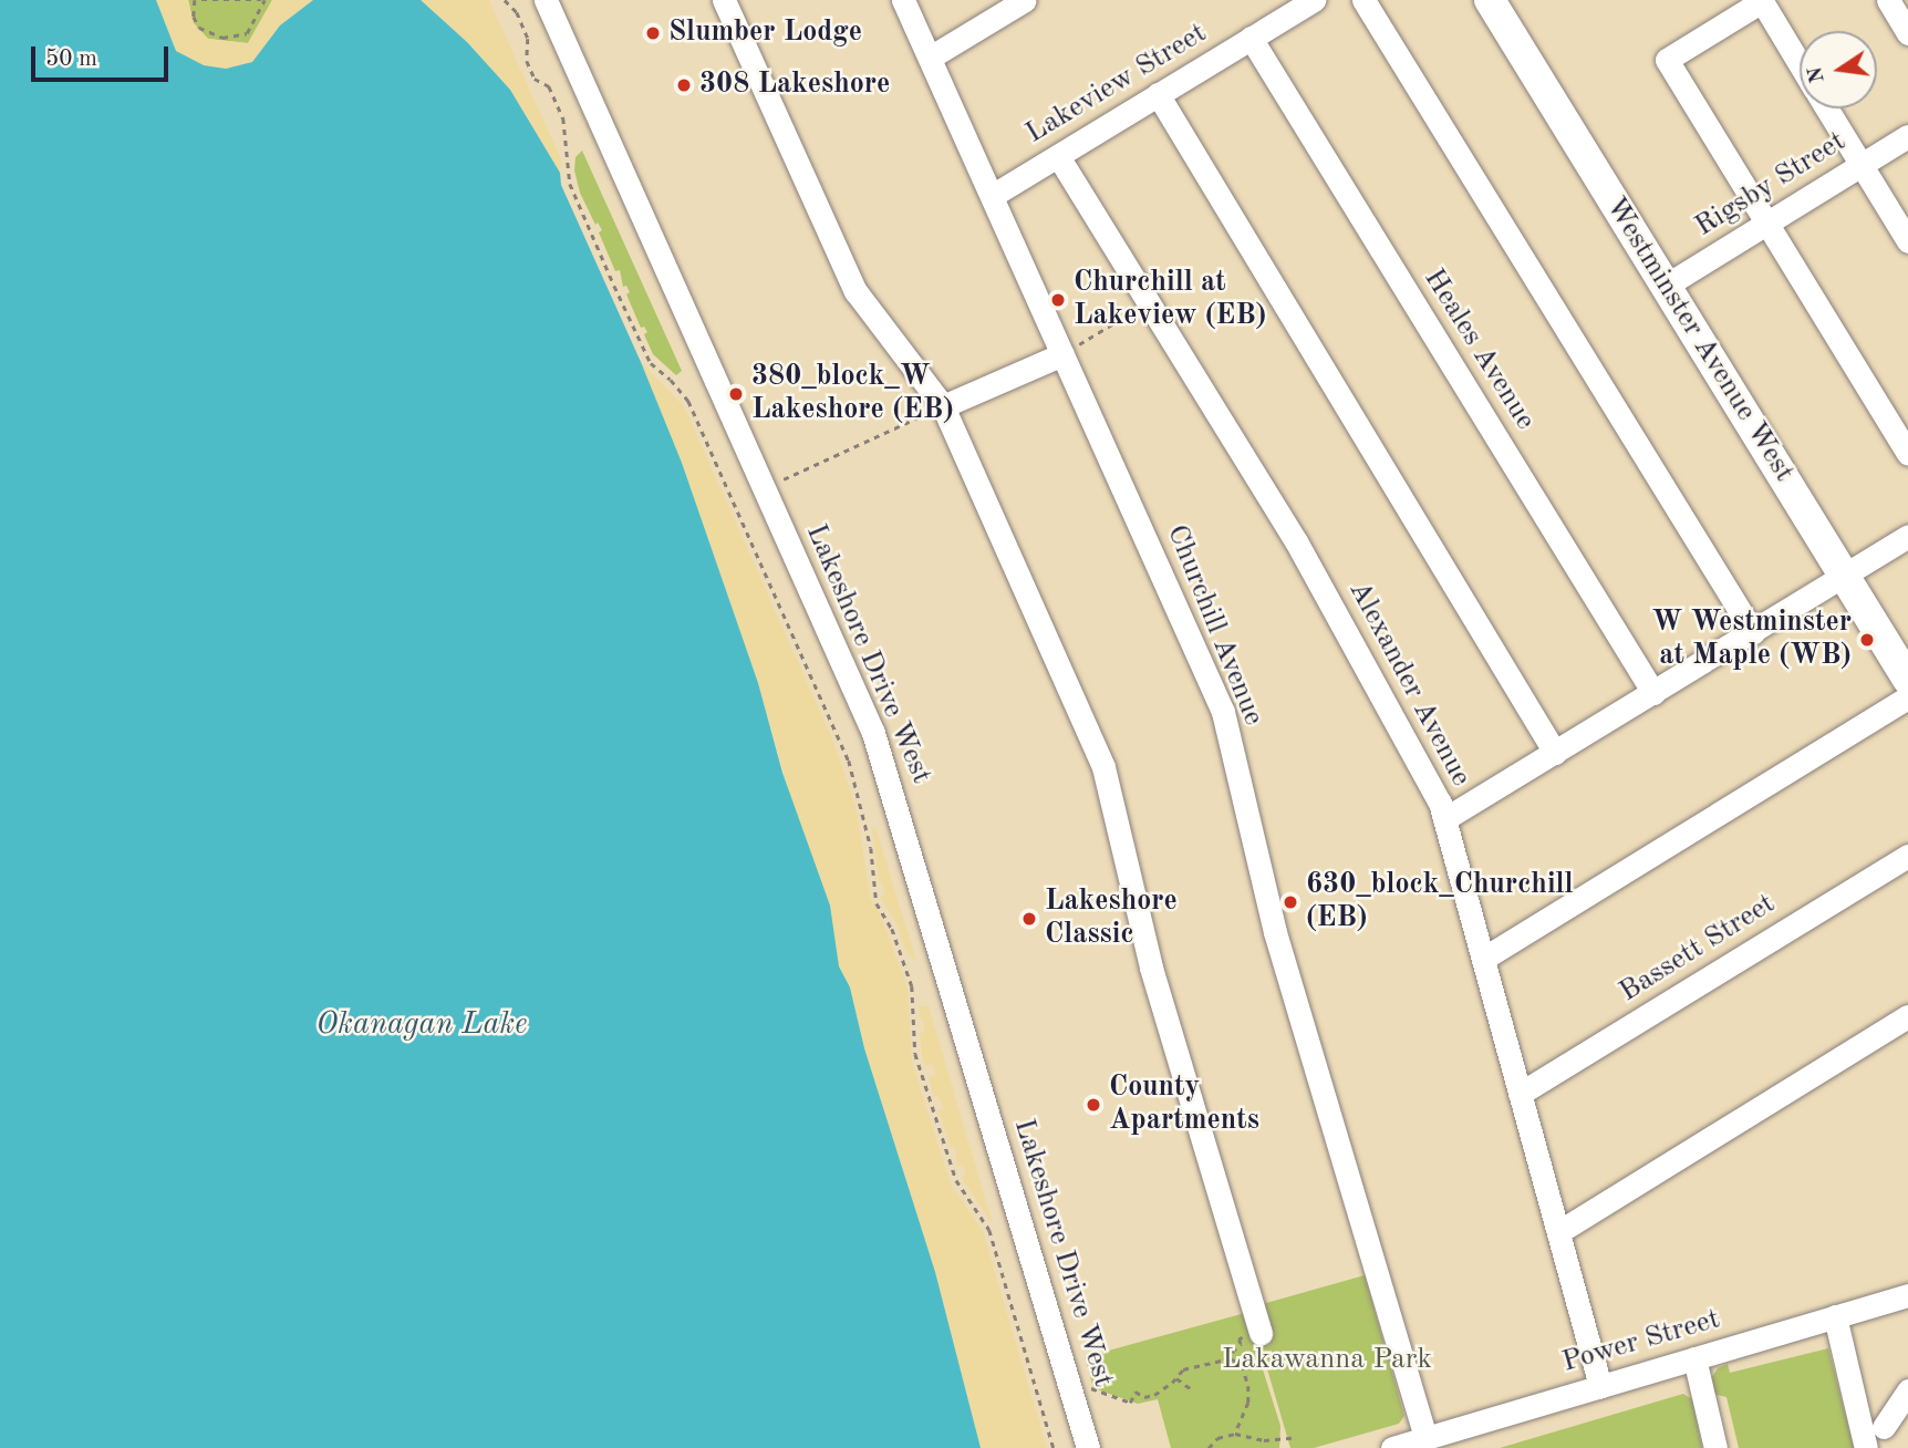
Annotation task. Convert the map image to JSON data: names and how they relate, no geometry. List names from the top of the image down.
{
  "streets": {
    "main road": ["Westminster Avenue West"],
    "street": [
      "Lakeview Street",
      "Rigsby Street",
      "Heales Avenue",
      "Churchill Avenue",
      "Lakeshore Drive West",
      "Alexander Avenue",
      "Bassett Street",
      "Power Street"
    ]
  },
  "crossings": [
    ["Lakeview Street", "Heales Avenue"],
    ["Lakeview Street", "Churchill Avenue"],
    ["Lakeview Street", "Alexander Avenue"],
    ["Rigsby Street", "Westminster Avenue West"],
    ["Churchill Avenue", "Power Street"],
    ["Alexander Avenue", "Bassett Street"],
    ["Alexander Avenue", "Power Street"]
  ],
  "water": ["Okanagan Lake"],
  "parks": ["Lakawanna Park"],
  "places": [
    "Slumber Lodge",
    "308 Lakeshore",
    "Churchill at Lakeview (EB)",
    "380_block_W Lakeshore (EB)",
    "W Westminster at Maple (WB)",
    "630_block_Churchill (EB)",
    "Lakeshore Classic",
    "County Apartments"
  ],
  "scale_bar": "50 m",
  "north": "left"
}
